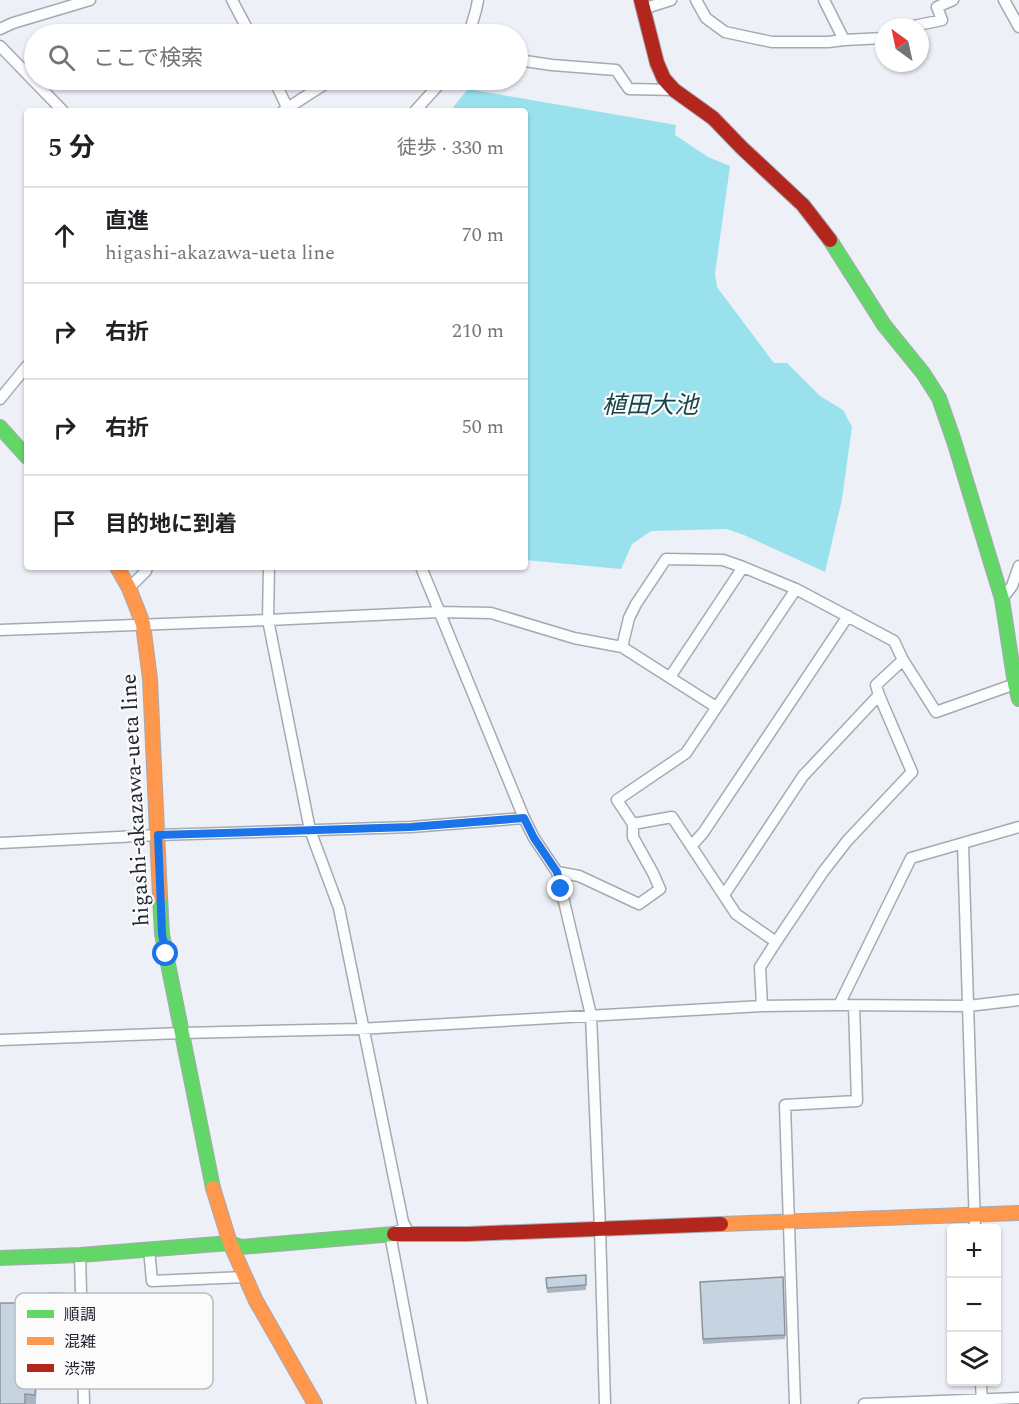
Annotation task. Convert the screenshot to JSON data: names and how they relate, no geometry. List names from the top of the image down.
{
  "streets": {
    "street": ["higashi-akazawa-ueta line"]
  },
  "water": ["植田大池"],
  "legend": ["順調", "混雑", "渋滞"],
  "north": "top left",
  "page": {
    "search": "ここで検索",
    "heading": ["5 分", "徒歩 · 330 m"],
    "list": [
      ["直進", "higashi-akazawa-ueta line", "70 m"],
      ["右折", "210 m"],
      ["右折", "50 m"],
      "目的地に到着"
    ],
    "map_buttons": ["+", "−"]
  }
}
